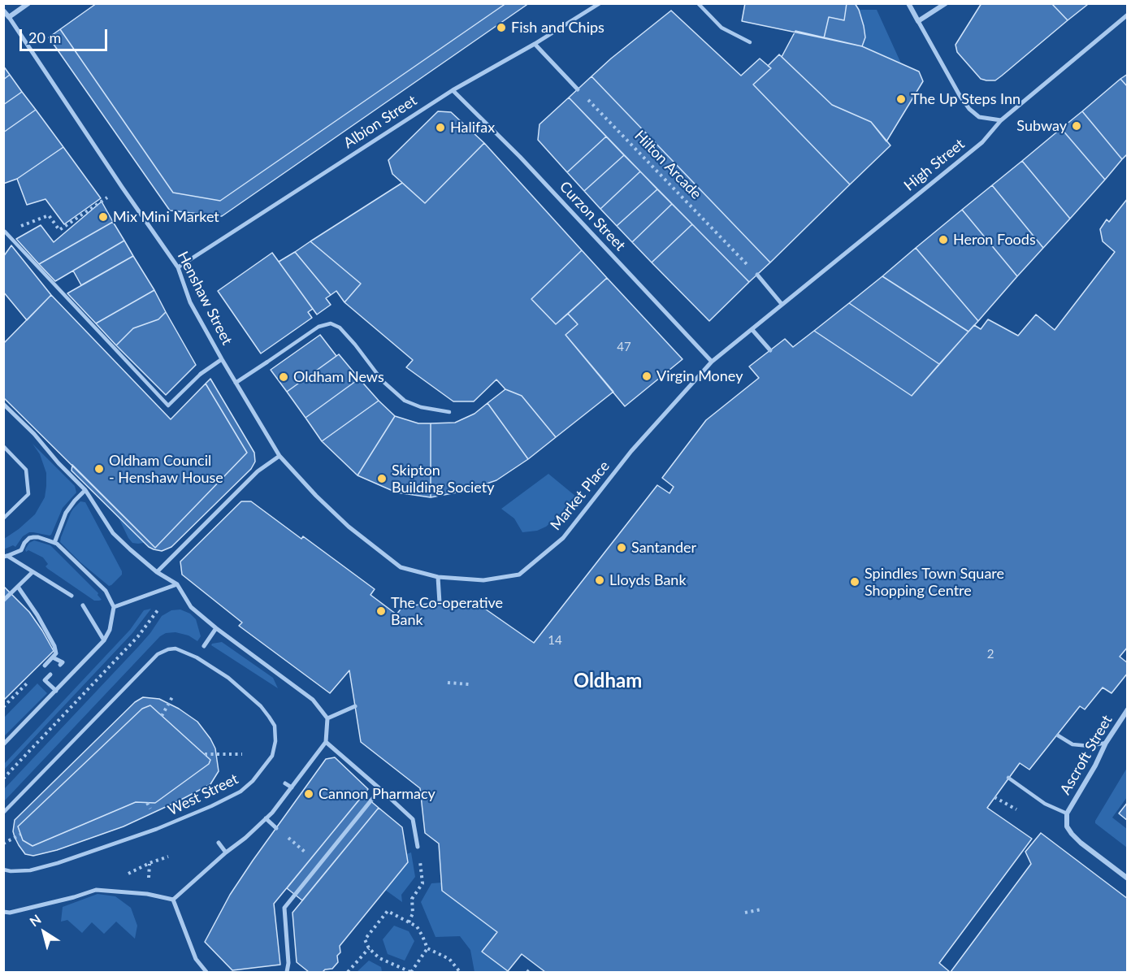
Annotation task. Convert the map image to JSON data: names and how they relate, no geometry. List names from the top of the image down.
{
  "streets": {
    "street": [
      "Albion Street",
      "High Street",
      "Curzon Street",
      "Henshaw Street",
      "Market Place",
      "Ascroft Street"
    ],
    "lane": ["West Street"],
    "path": ["Hilton Arcade"]
  },
  "crossings": [
    ["Albion Street", "Curzon Street"],
    ["Albion Street", "Henshaw Street"],
    ["High Street", "Market Place"],
    ["Curzon Street", "Market Place"],
    ["Henshaw Street", "Market Place"]
  ],
  "districts": ["Oldham"],
  "places": [
    "Fish and Chips",
    "The Up Steps Inn",
    "Subway",
    "Halifax",
    "Mix Mini Market",
    "Heron Foods",
    "Virgin Money",
    "Oldham News",
    "Oldham Council - Henshaw House",
    "Skipton Building Society",
    "Santander",
    "Lloyds Bank",
    "Spindles Town Square Shopping Centre",
    "The Co-operative Bank",
    "Cannon Pharmacy"
  ],
  "house_numbers": ["47", "14", "2"],
  "scale_bar": "20 m",
  "north": "top left"
}
